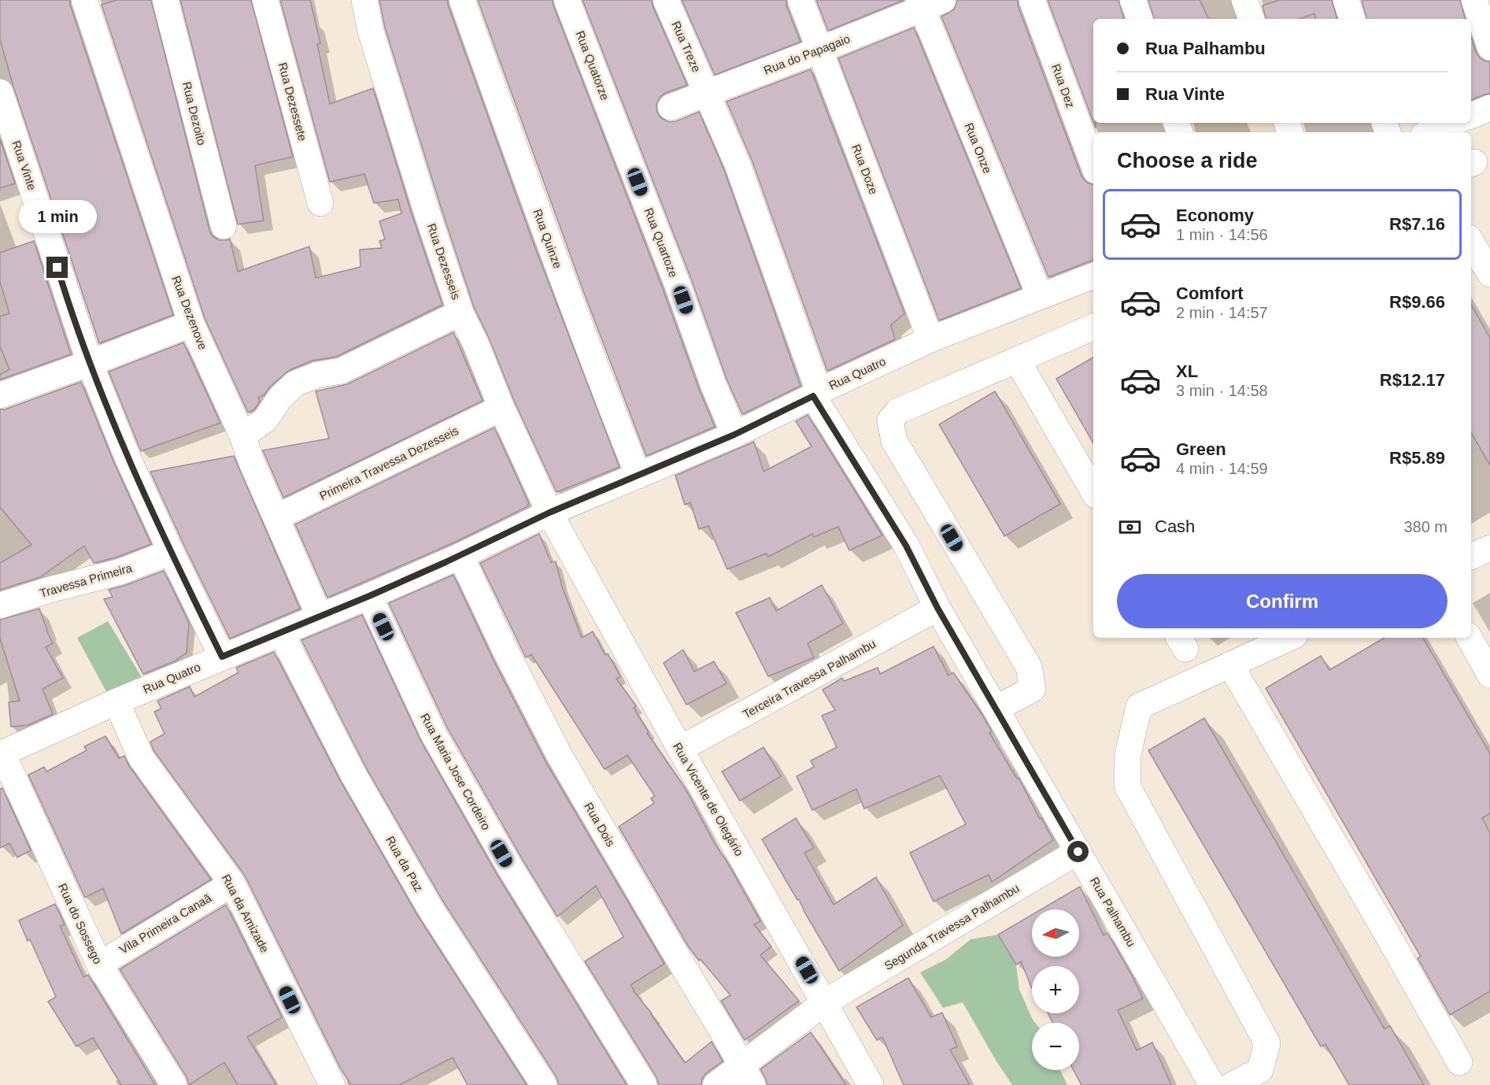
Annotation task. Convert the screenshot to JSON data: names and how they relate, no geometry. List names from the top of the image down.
{
  "streets": {
    "street": [
      "Rua Treze",
      "Rua do Papagaio",
      "Rua Quatorze",
      "Rua Dez",
      "Rua Dezessete",
      "Rua Dezoito",
      "Rua Onze",
      "Rua Vinte",
      "Rua Doze",
      "Rua Quinze",
      "Rua Quartoze",
      "Rua Dezesseis",
      "Rua Dezenove",
      "Rua Quatro",
      "Primeira Travessa Dezesseis",
      "Travessa Primeira",
      "Terceira Travessa Palhambu",
      "Rua Maria Jose Cordeiro",
      "Rua Vicente de Olegário",
      "Rua Dois",
      "Rua da Paz",
      "Rua Palhambu",
      "Rua da Amizade",
      "Rua do Sossego",
      "Vila Primeira Canaã",
      "Segunda Travessa Palhambu"
    ]
  },
  "crossings": [
    ["Rua Treze", "Rua do Papagaio"],
    ["Rua do Papagaio", "Rua Onze"],
    ["Rua do Papagaio", "Rua Doze"],
    ["Rua Quatorze", "Rua Quartoze"],
    ["Rua Onze", "Rua Quatro"],
    ["Rua Vinte", "Rua Quatro"],
    ["Rua Vinte", "Travessa Primeira"],
    ["Rua Doze", "Rua Quatro"],
    ["Rua Quinze", "Rua Quatro"],
    ["Rua Quartoze", "Rua Quatro"],
    ["Rua Dezesseis", "Rua Quatro"],
    ["Rua Dezesseis", "Primeira Travessa Dezesseis"],
    ["Rua Dezesseis", "Rua Vicente de Olegário"],
    ["Rua Dezenove", "Rua Quatro"],
    ["Rua Dezenove", "Primeira Travessa Dezesseis"],
    ["Rua Quatro", "Rua Maria Jose Cordeiro"],
    ["Rua Quatro", "Rua Vicente de Olegário"],
    ["Rua Quatro", "Rua Dois"],
    ["Rua Quatro", "Rua da Paz"],
    ["Rua Quatro", "Rua Palhambu"],
    ["Rua Quatro", "Rua da Amizade"],
    ["Rua Quatro", "Rua do Sossego"],
    ["Terceira Travessa Palhambu", "Rua Vicente de Olegário"],
    ["Terceira Travessa Palhambu", "Rua Palhambu"],
    ["Rua Vicente de Olegário", "Segunda Travessa Palhambu"],
    ["Rua Dois", "Segunda Travessa Palhambu"],
    ["Rua Palhambu", "Segunda Travessa Palhambu"],
    ["Rua da Amizade", "Vila Primeira Canaã"],
    ["Rua do Sossego", "Vila Primeira Canaã"]
  ],
  "north": "left",
  "page": {
    "banner": ["Rua Palhambu", "Rua Vinte"],
    "heading": "Choose a ride",
    "list": [
      {
        "name": "Economy",
        "note": "1 min · 14:56",
        "value": "R$7.16"
      },
      {
        "name": "Comfort",
        "note": "2 min · 14:57",
        "value": "R$9.66"
      },
      {
        "name": "XL",
        "note": "3 min · 14:58",
        "value": "R$12.17"
      },
      {
        "name": "Green",
        "note": "4 min · 14:59",
        "value": "R$5.89"
      }
    ],
    "bubble": "1 min",
    "pay": ["Cash", "380 m"],
    "buttons": "Confirm",
    "map_buttons": ["+", "−"]
  }
}
